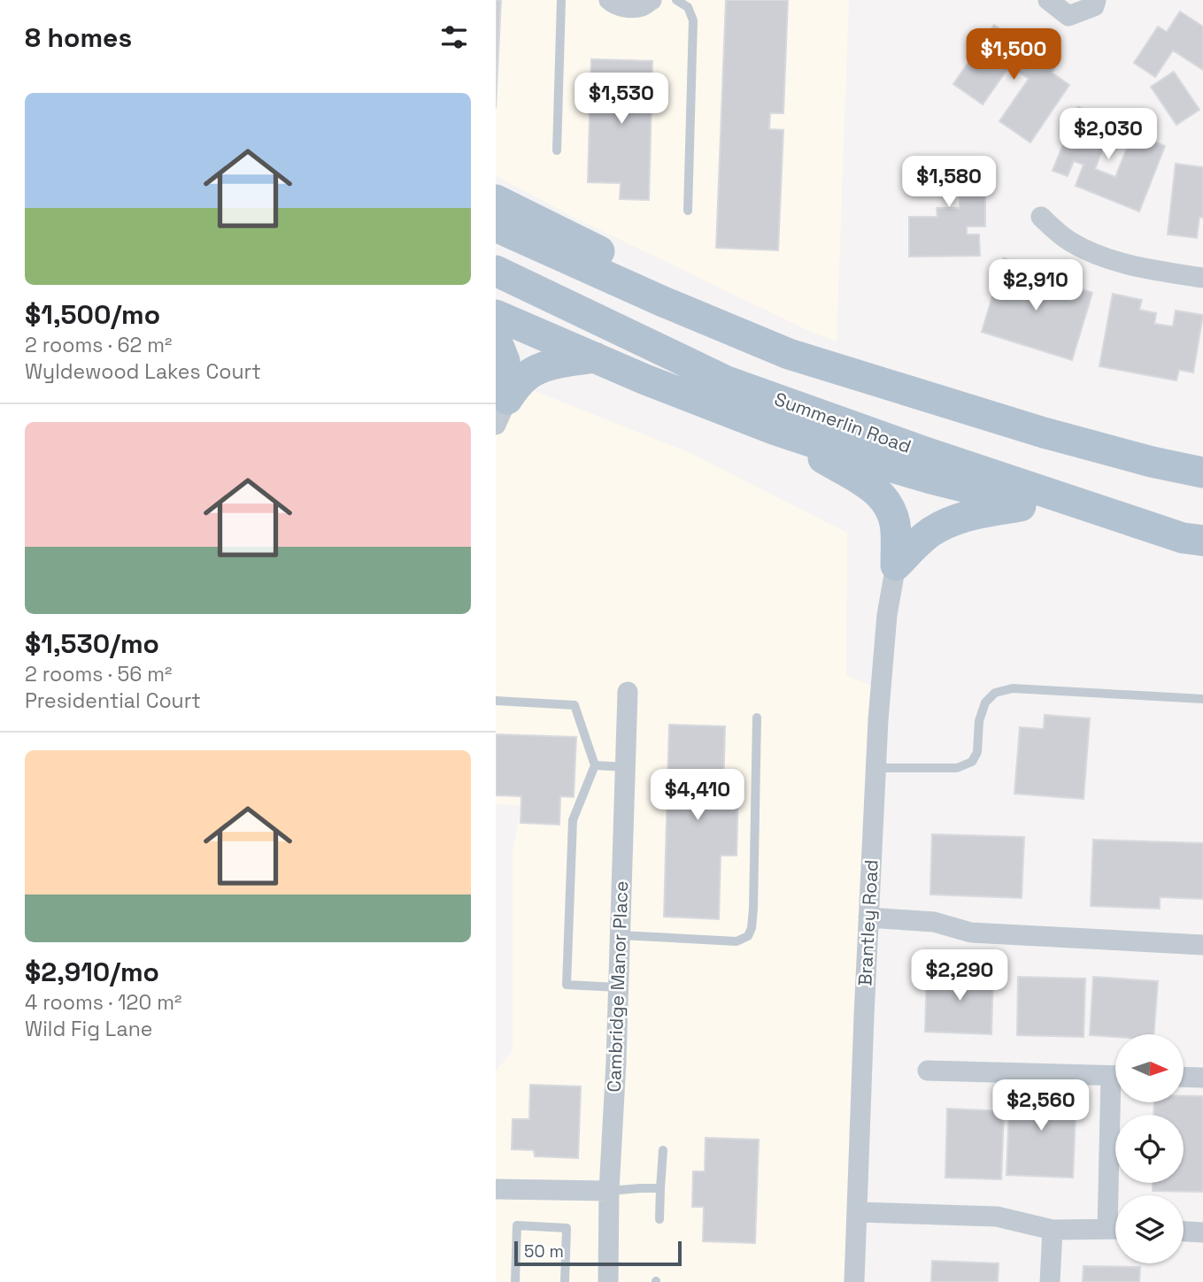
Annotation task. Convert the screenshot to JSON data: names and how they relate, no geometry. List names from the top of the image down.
{
  "streets": {
    "main road": ["Summerlin Road"],
    "street": ["Brantley Road", "Cambridge Manor Place"]
  },
  "scale_bar": "50 m",
  "north": "right",
  "page": {
    "heading": "8 homes",
    "price": [
      "$1,500",
      "$1,530",
      "$2,030",
      "$1,580",
      "$2,910",
      "$4,410",
      "$2,290",
      "$2,560"
    ],
    "list": [
      {
        "name": "$1,500/mo",
        "note": "2 rooms · 62 m² · Wyldewood Lakes Court"
      },
      {
        "name": "$1,530/mo",
        "note": "2 rooms · 56 m² · Presidential Court"
      },
      {
        "name": "$2,910/mo",
        "note": "4 rooms · 120 m² · Wild Fig Lane"
      }
    ],
    "scale": "50 m"
  }
}
